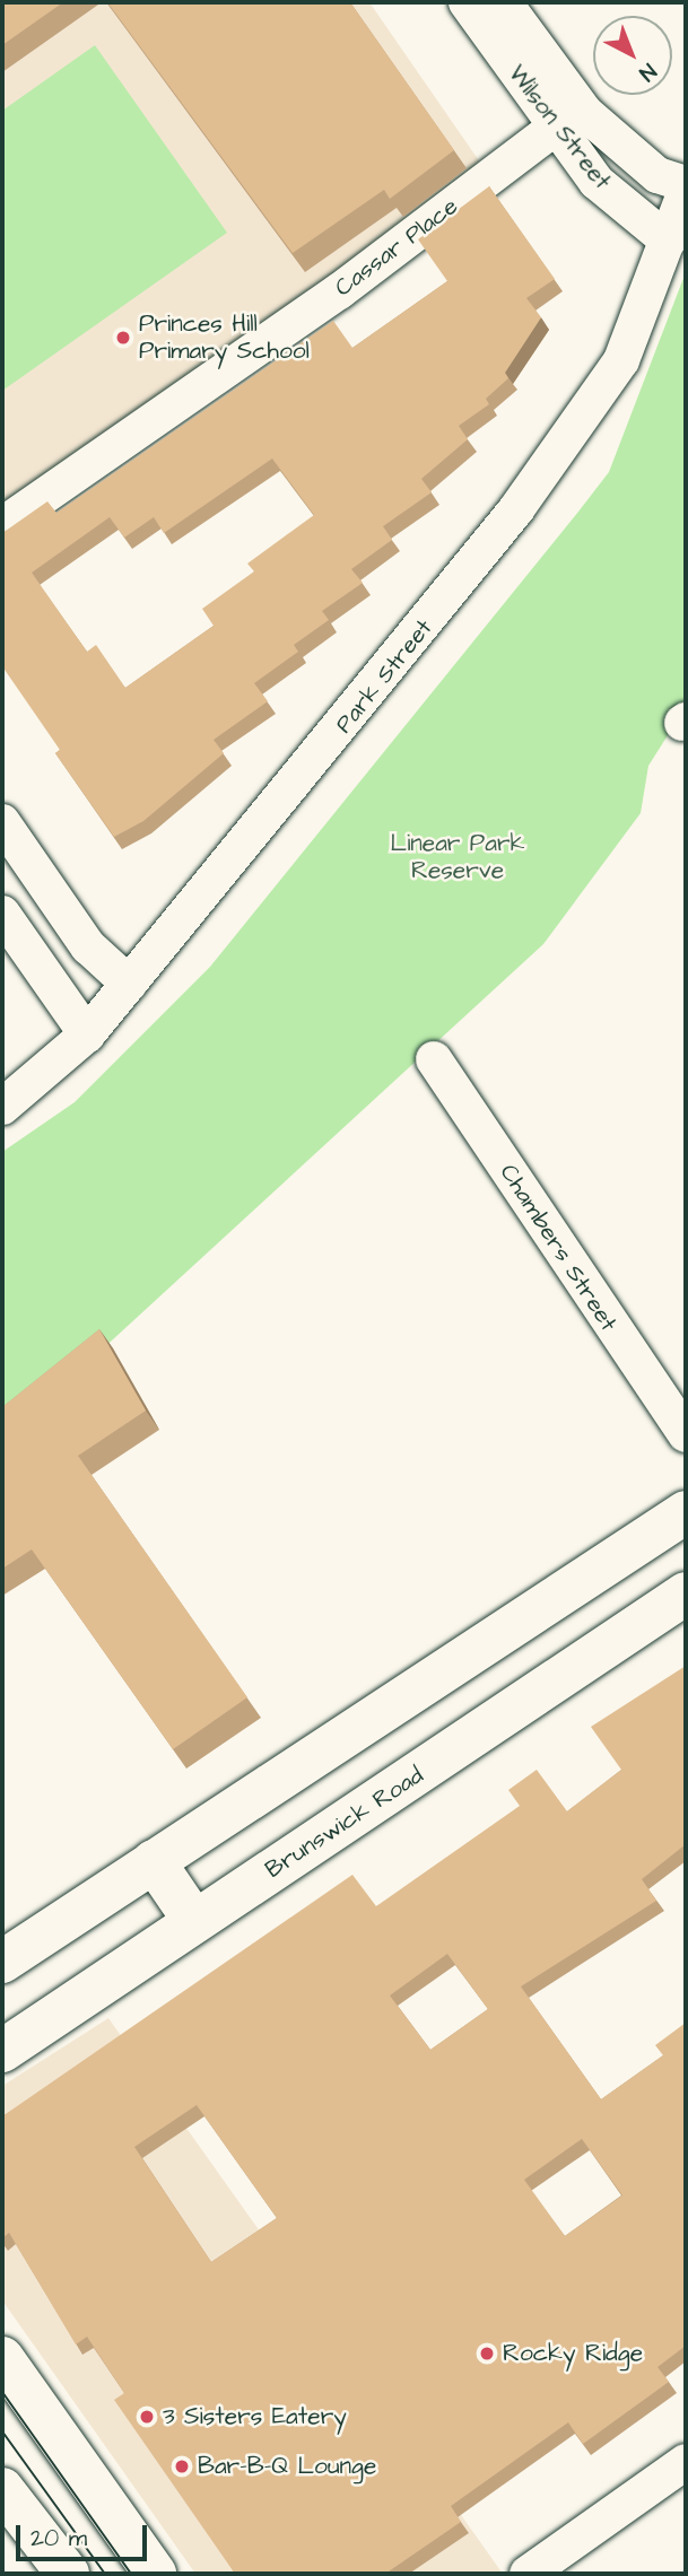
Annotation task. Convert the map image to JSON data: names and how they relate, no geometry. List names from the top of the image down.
{
  "streets": {
    "main road": ["Brunswick Road"],
    "street": [
      "Wilson Street",
      "Cassar Place",
      "Park Street",
      "Chambers Street"
    ]
  },
  "crossings": [
    ["Wilson Street", "Cassar Place"],
    ["Wilson Street", "Park Street"]
  ],
  "parks": ["Linear Park Reserve"],
  "places": [
    "Princes Hill Primary School",
    "Rocky Ridge",
    "3 Sisters Eatery",
    "Bar-B-Q Lounge"
  ],
  "scale_bar": "20 m",
  "north": "bottom right"
}
